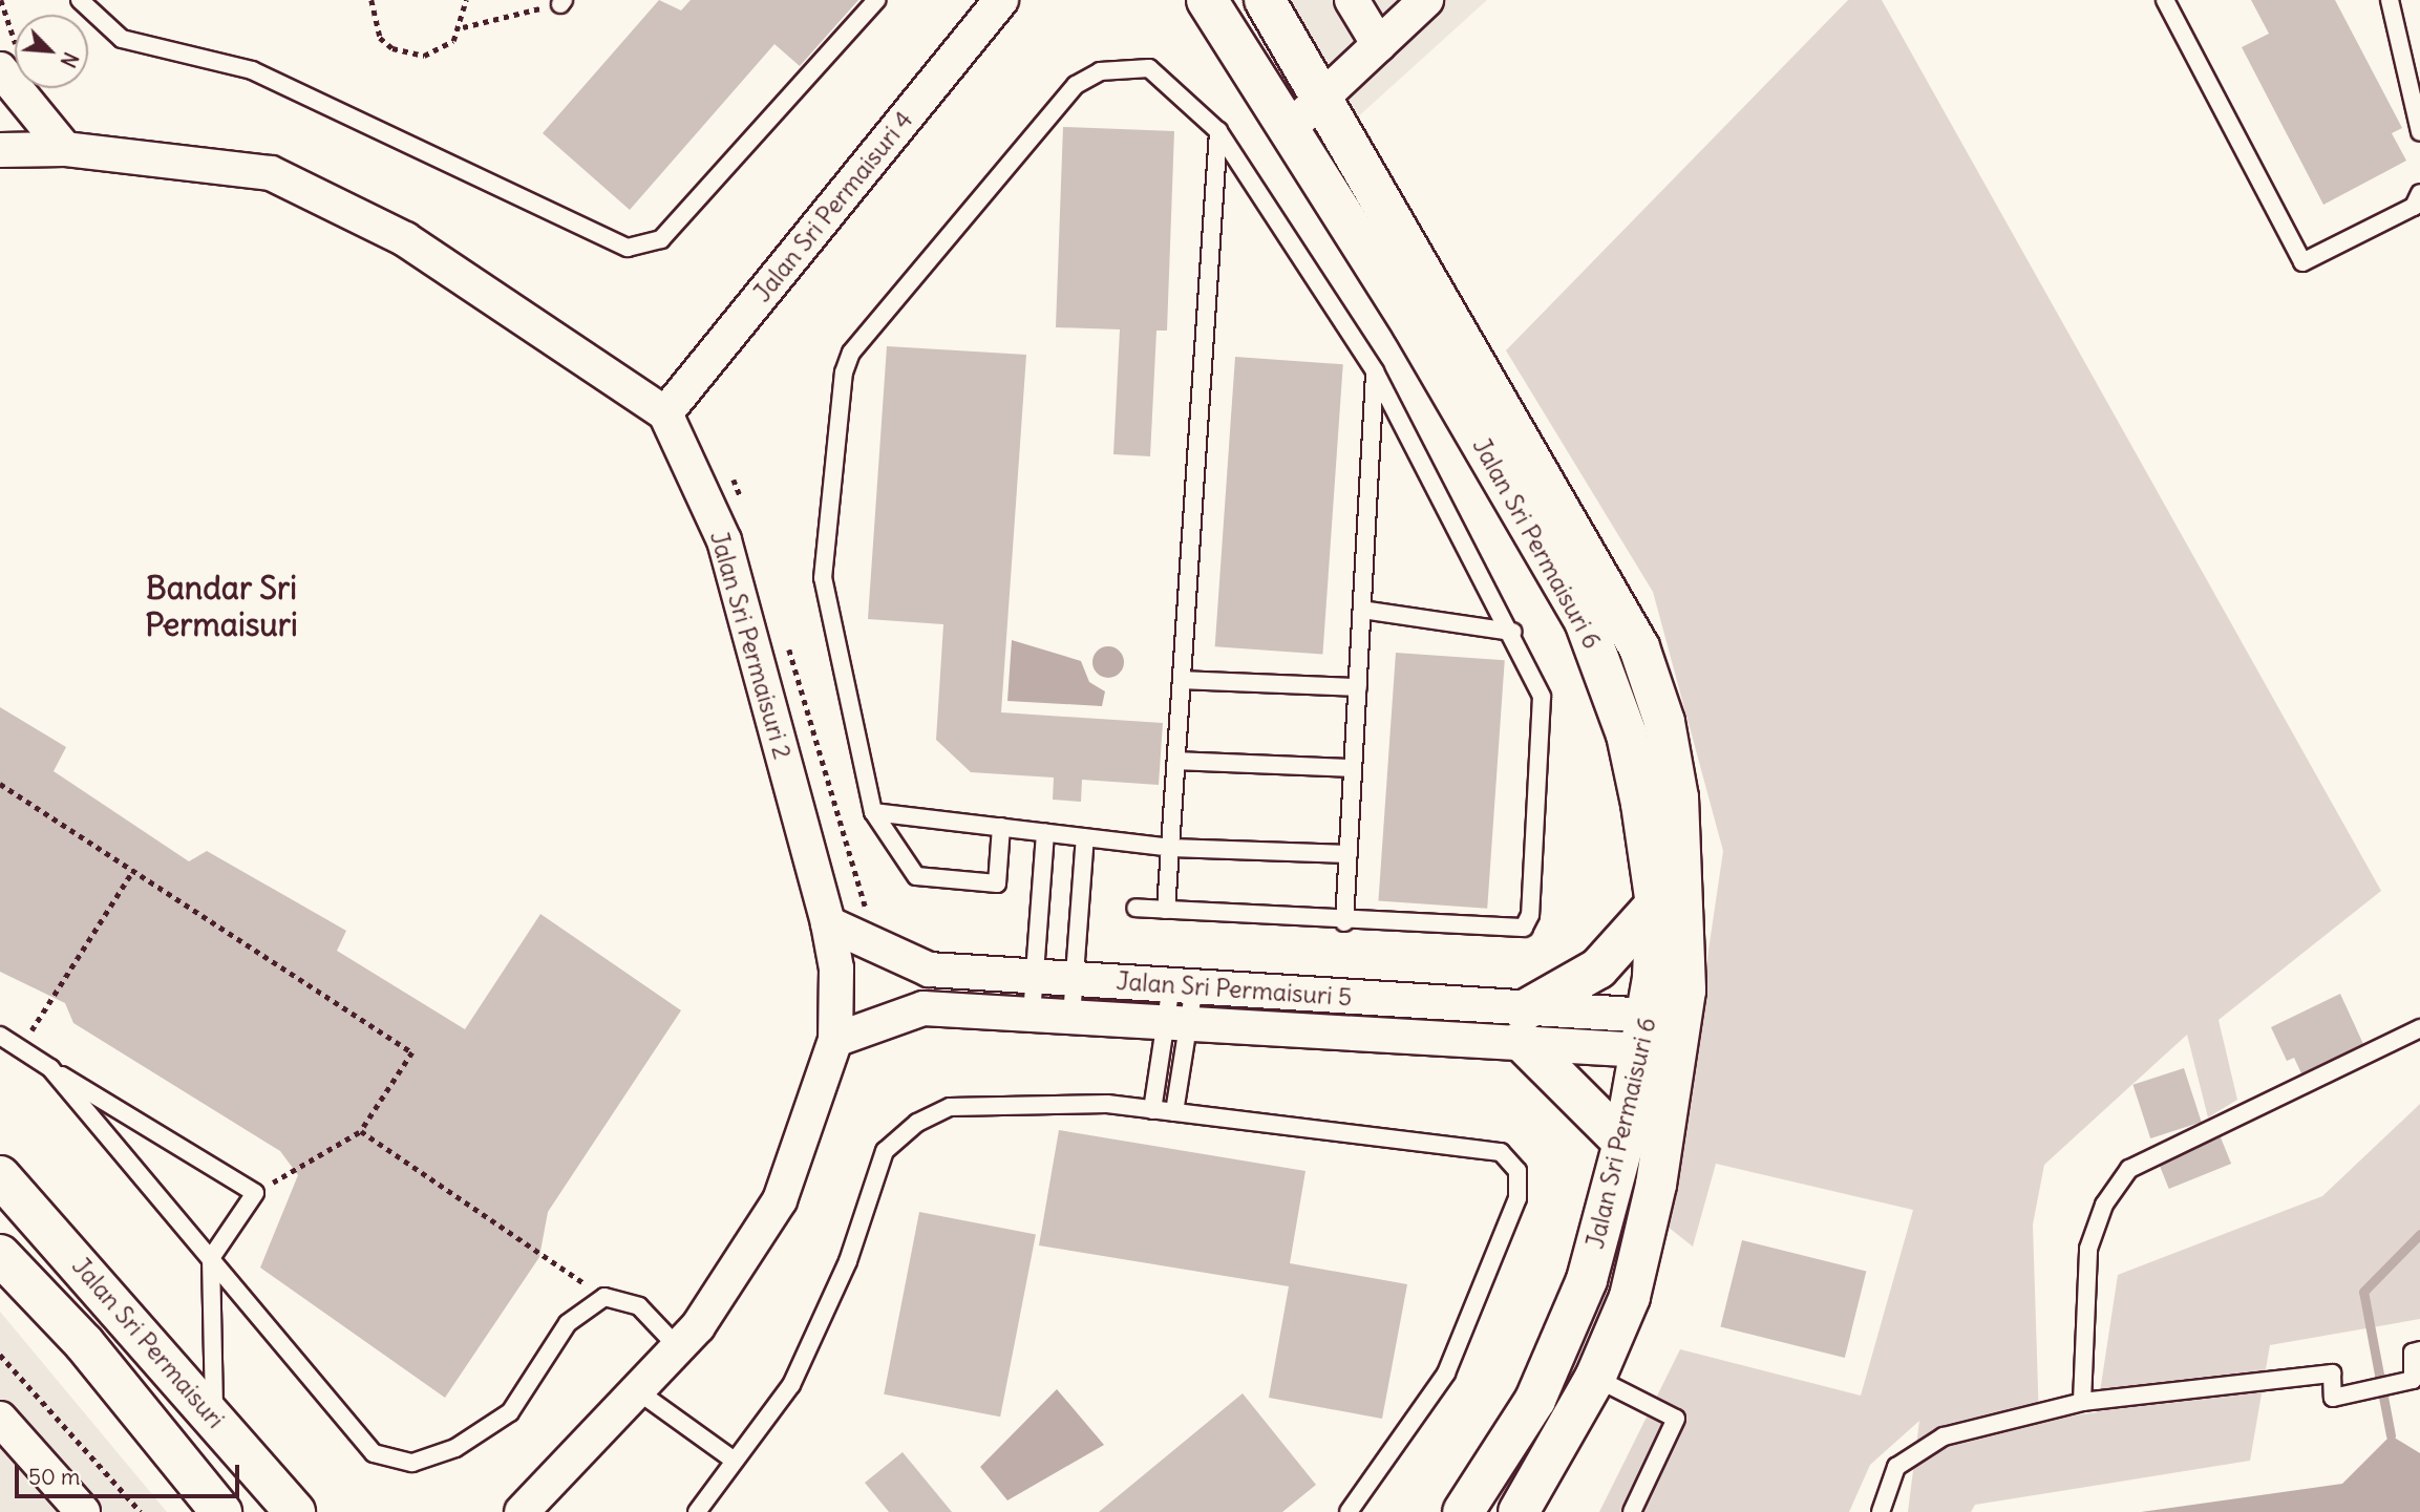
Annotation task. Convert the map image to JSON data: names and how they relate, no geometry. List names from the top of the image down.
{
  "streets": {
    "street": [
      "Jalan Sri Permaisuri 4",
      "Jalan Sri Permaisuri 6",
      "Jalan Sri Permaisuri 2",
      "Jalan Sri Permaisuri 5",
      "Jalan Sri Permaisuri"
    ]
  },
  "crossings": [
    ["Jalan Sri Permaisuri 4", "Jalan Sri Permaisuri 2"],
    ["Jalan Sri Permaisuri 6", "Jalan Sri Permaisuri 5"],
    ["Jalan Sri Permaisuri 2", "Jalan Sri Permaisuri 5"]
  ],
  "districts": ["Bandar Sri Permaisuri"],
  "scale_bar": "50 m",
  "north": "bottom right"
}
